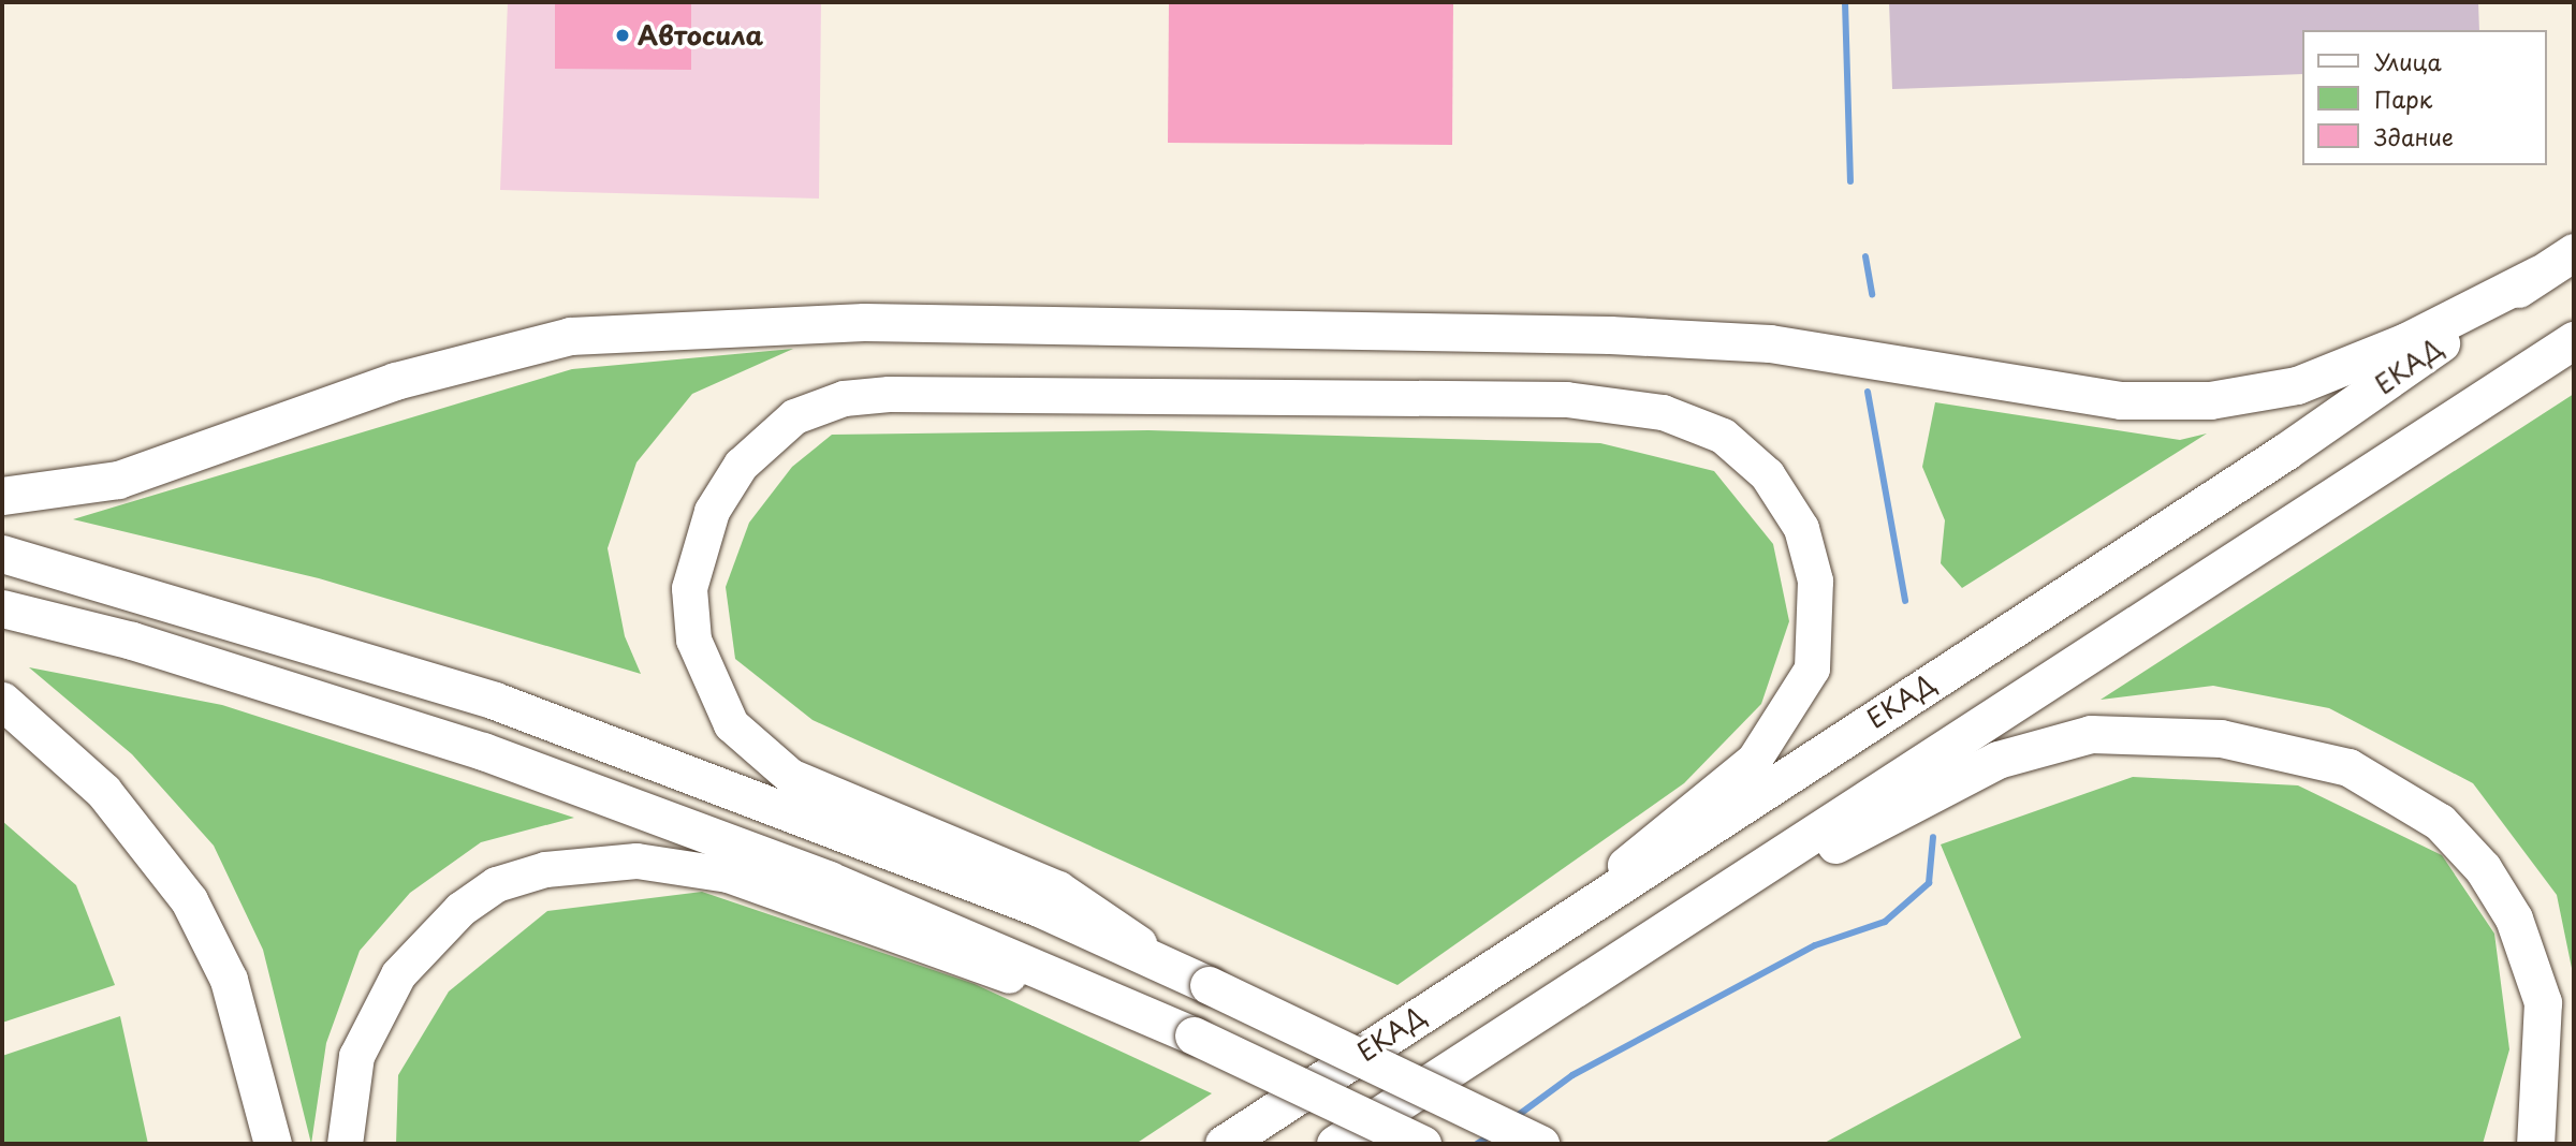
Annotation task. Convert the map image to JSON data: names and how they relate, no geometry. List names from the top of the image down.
{
  "streets": {
    "highway": ["ЕКАД"]
  },
  "places": ["Автосила"],
  "legend": ["Улица", "Парк", "Здание"]
}
